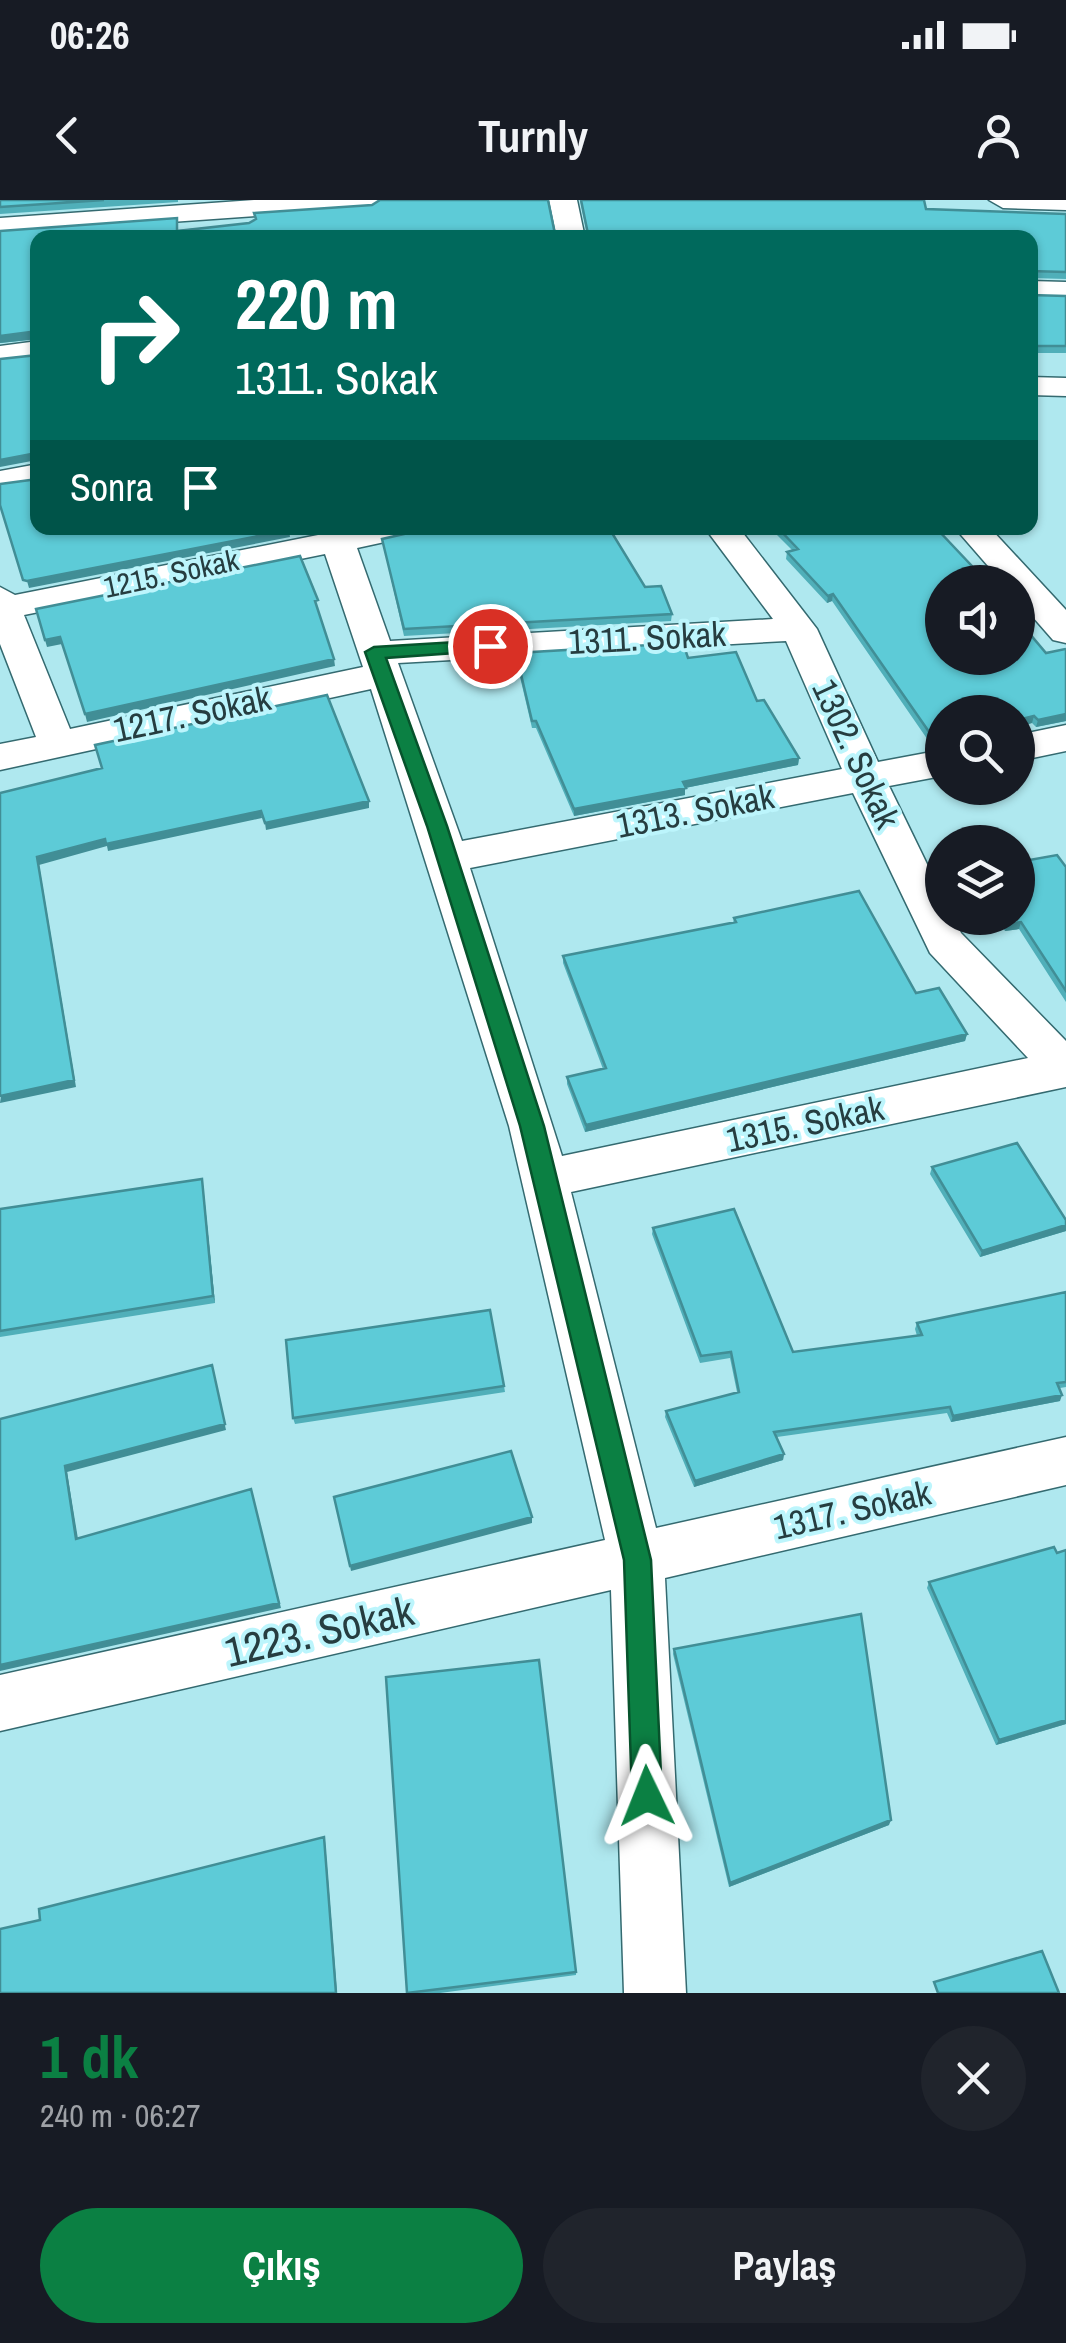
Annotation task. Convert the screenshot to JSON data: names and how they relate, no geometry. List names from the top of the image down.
{
  "streets": {
    "street": [
      "1215. Sokak",
      "1311. Sokak",
      "1217. Sokak",
      "1302. Sokak",
      "1313. Sokak",
      "1315. Sokak",
      "1317. Sokak",
      "1223. Sokak"
    ]
  },
  "crossings": [
    ["1311. Sokak", "1217. Sokak"],
    ["1311. Sokak", "1302. Sokak"],
    ["1302. Sokak", "1313. Sokak"],
    ["1302. Sokak", "1315. Sokak"],
    ["1317. Sokak", "1223. Sokak"]
  ],
  "page": {
    "status": "06:26",
    "header": "Turnly",
    "turn": ["220 m", "1311. Sokak"],
    "then": "Sonra",
    "heading": ["1 dk", "240 m · 06:27"],
    "buttons": ["Çıkış", "Paylaş"]
  }
}
